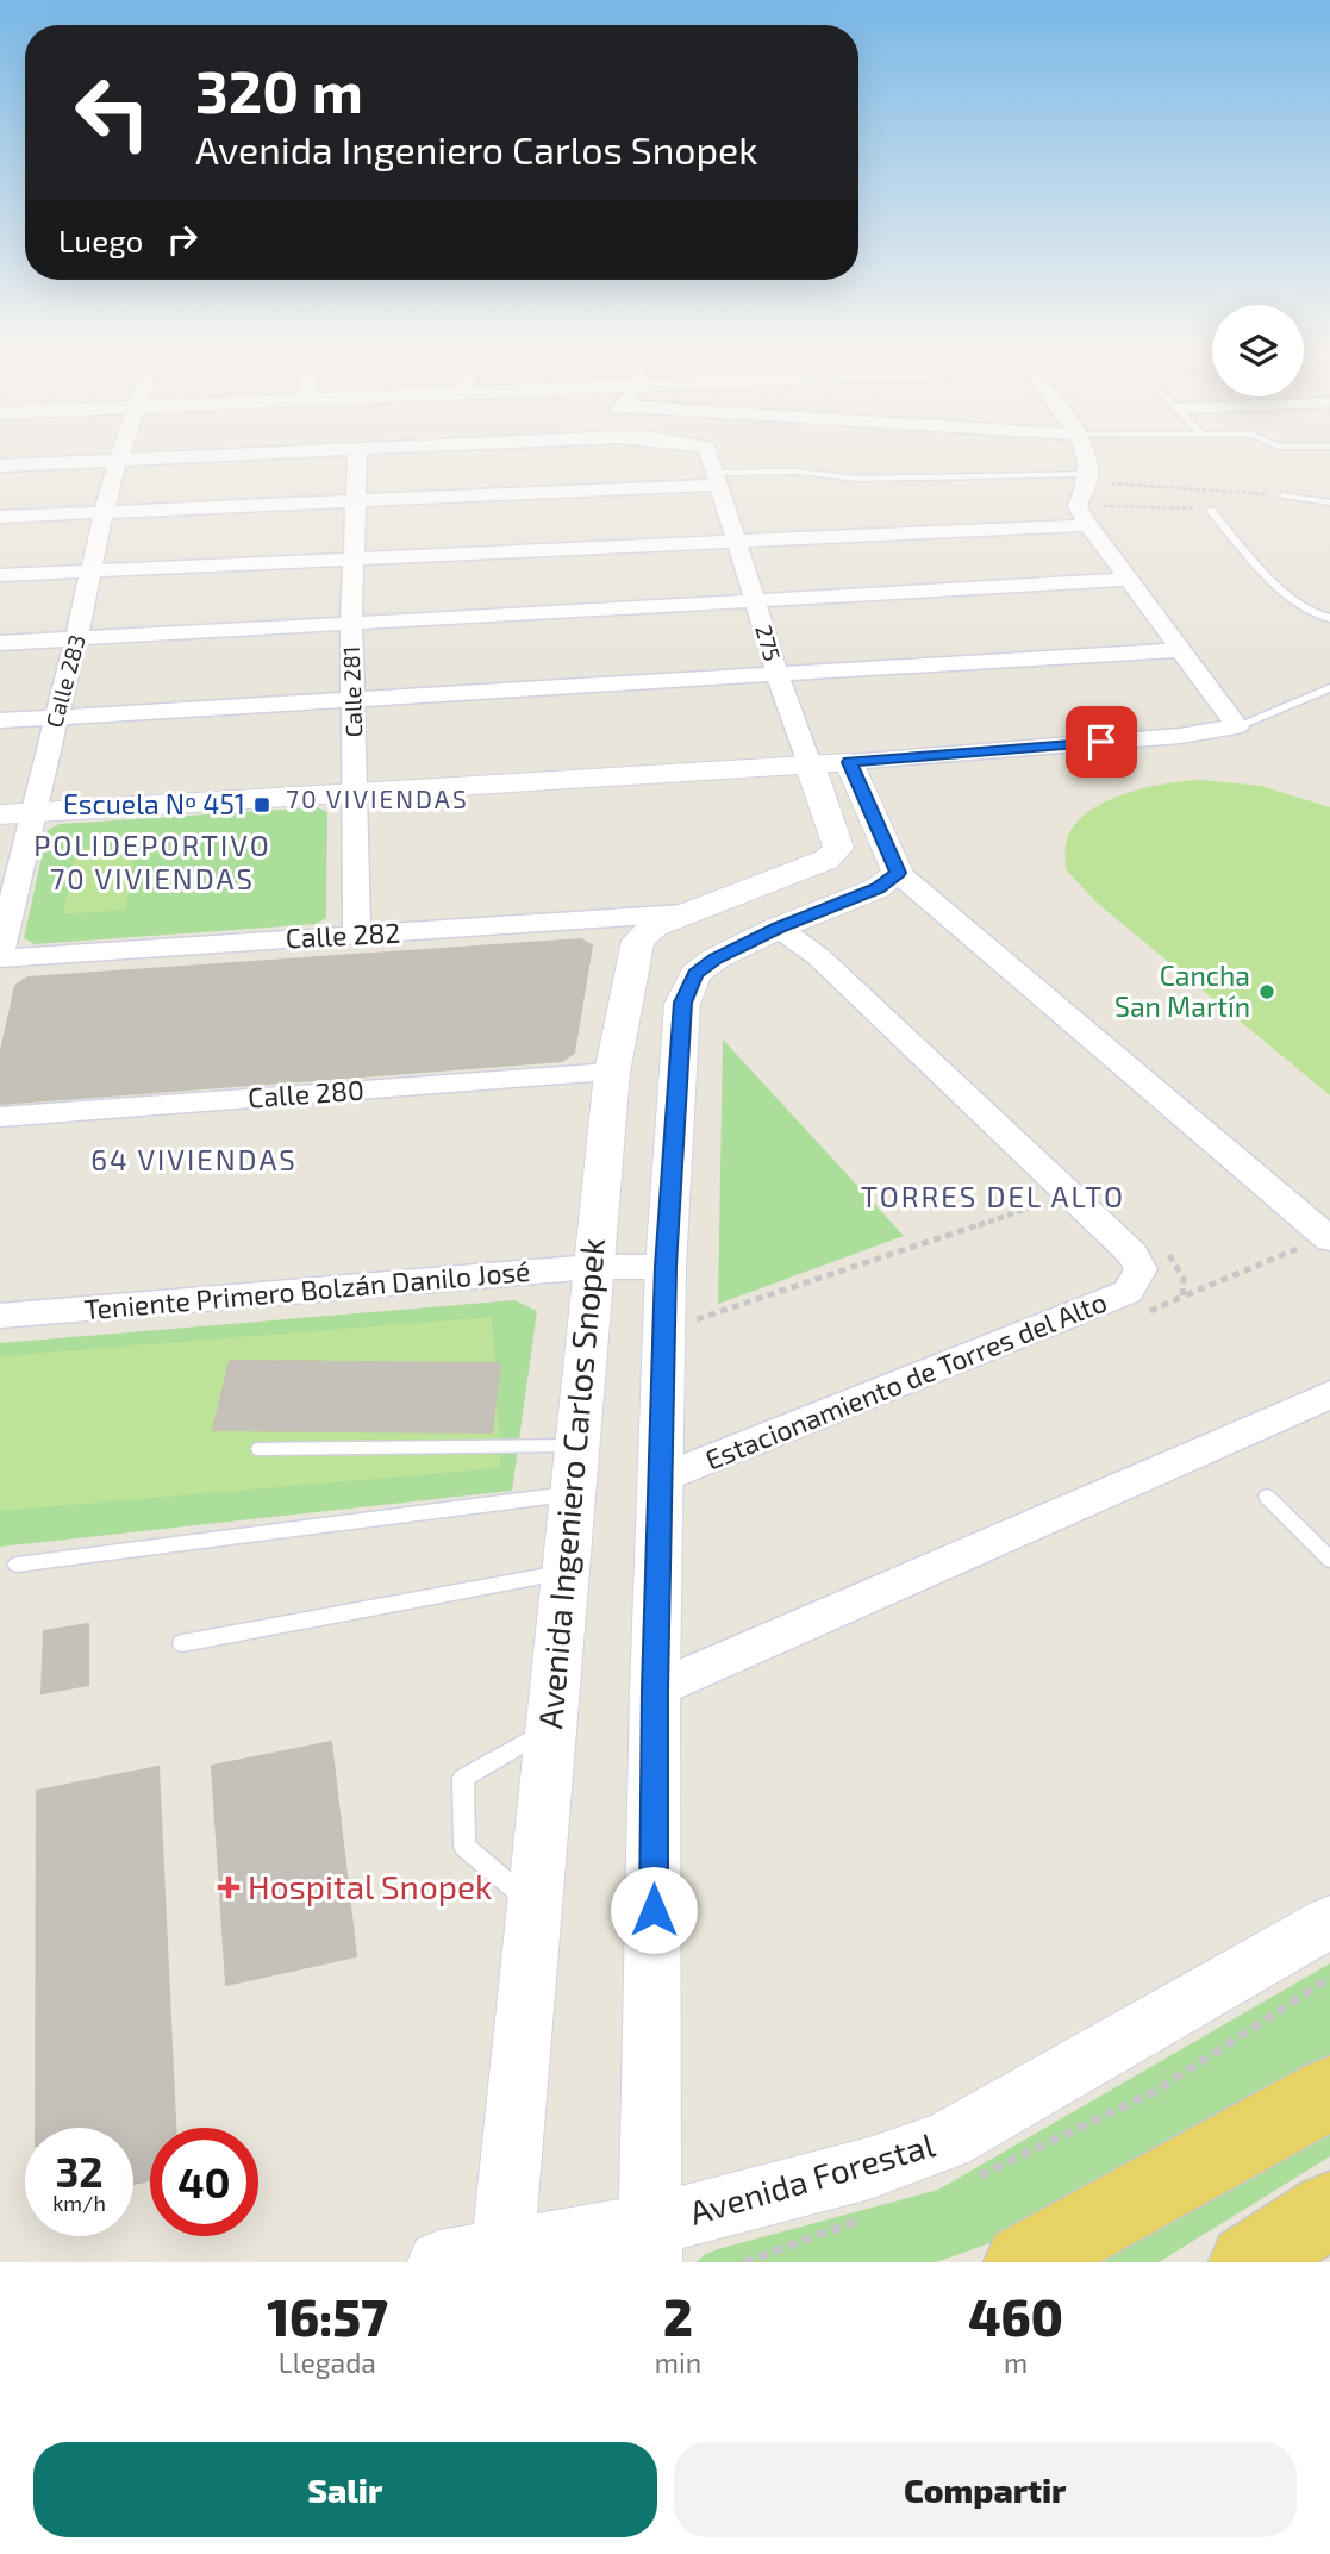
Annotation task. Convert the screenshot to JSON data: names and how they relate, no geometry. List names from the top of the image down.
{
  "streets": {
    "street": [
      "275",
      "Calle 283",
      "Calle 281",
      "Calle 282",
      "Calle 280",
      "Teniente Primero Bolzán Danilo José",
      "Estacionamiento de Torres del Alto",
      "Avenida Ingeniero Carlos Snopek",
      "Avenida Forestal"
    ]
  },
  "crossings": [
    ["275", "Avenida Ingeniero Carlos Snopek"],
    ["Calle 283", "Calle 282"],
    ["Calle 281", "Calle 282"],
    ["Calle 282", "Avenida Ingeniero Carlos Snopek"],
    ["Calle 280", "Avenida Ingeniero Carlos Snopek"],
    ["Teniente Primero Bolzán Danilo José", "Avenida Ingeniero Carlos Snopek"],
    ["Avenida Ingeniero Carlos Snopek", "Avenida Forestal"]
  ],
  "districts": [
    "70 VIVIENDAS",
    "POLIDEPORTIVO 70 VIVIENDAS",
    "64 VIVIENDAS",
    "TORRES DEL ALTO"
  ],
  "places": {
    "transit": ["Escuela Nº 451"],
    "other": ["Cancha San Martín"],
    "health": ["Hospital Snopek"]
  },
  "page": {
    "turn": ["320 m", "Avenida Ingeniero Carlos Snopek"],
    "then": "Luego",
    "speed": "32 km/h",
    "limit": "40",
    "eta": [
      "16:57",
      "Llegada",
      "2",
      "min",
      "460",
      "m"
    ],
    "buttons": ["Salir", "Compartir"]
  }
}
